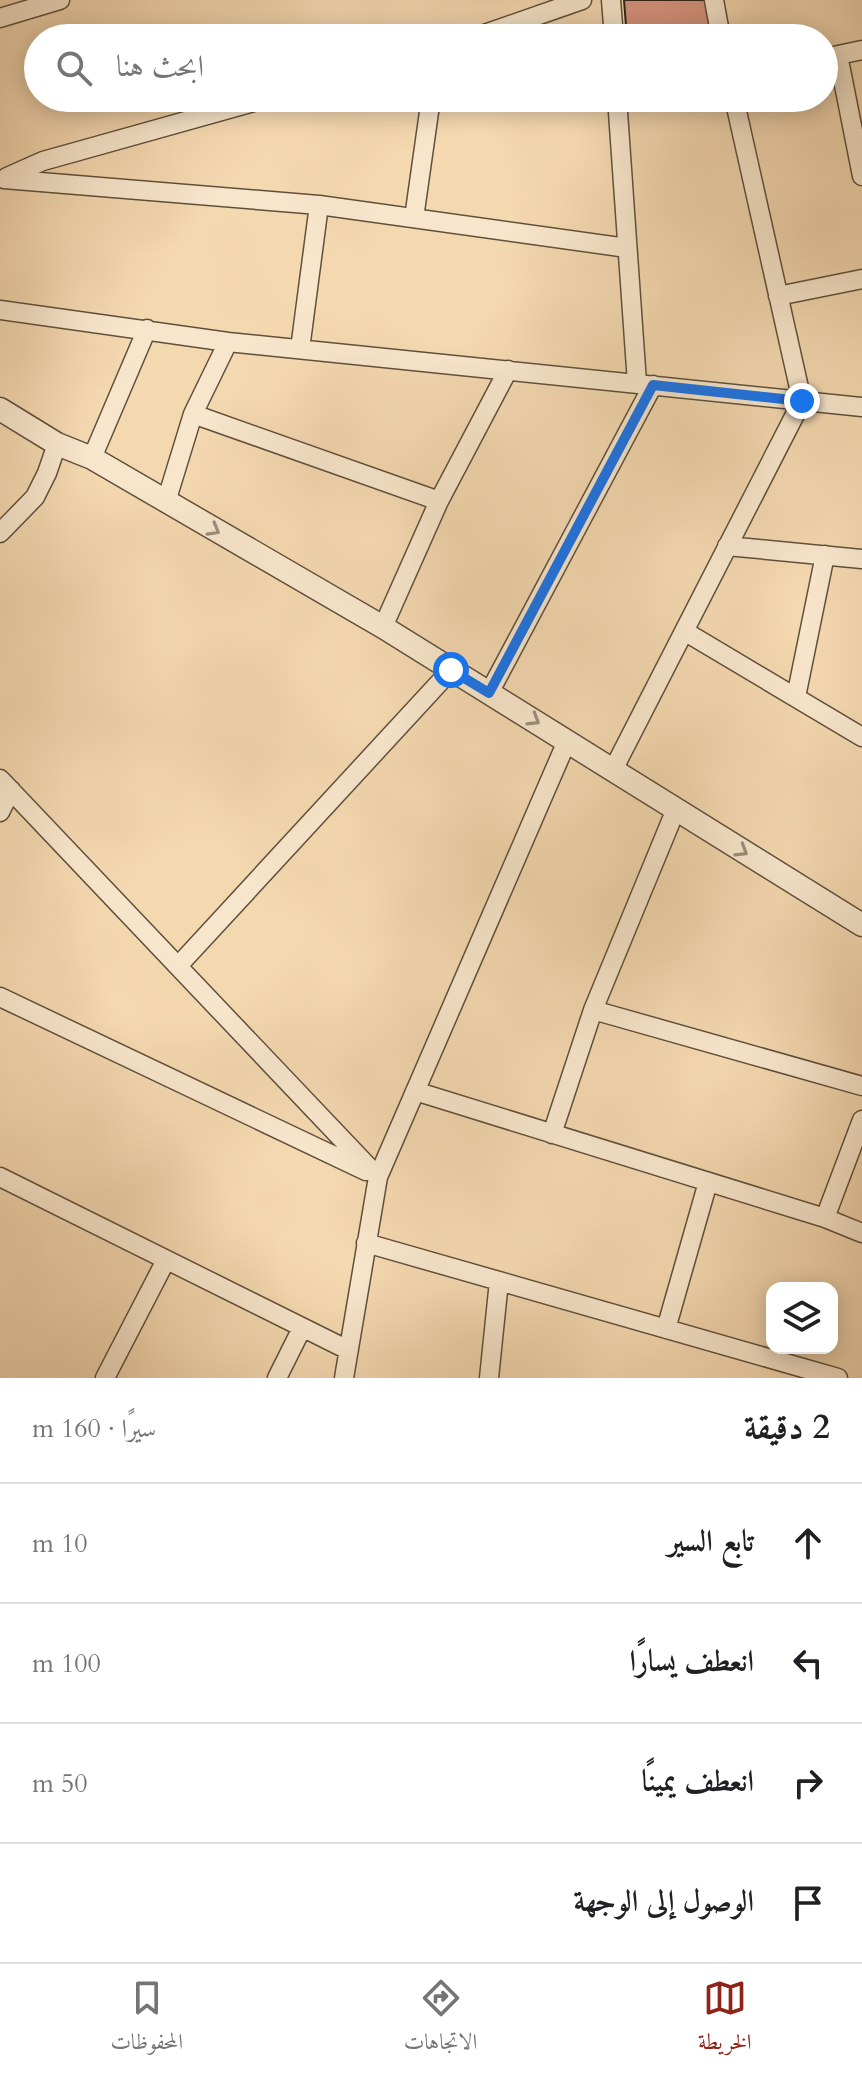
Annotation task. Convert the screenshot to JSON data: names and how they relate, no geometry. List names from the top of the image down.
{
  "page": {
    "search": "ابحث هنا",
    "heading": ["2 دقيقة", "سيرًا · 160 m"],
    "list": [
      ["تابع السير", "10 m"],
      ["انعطف يسارًا", "100 m"],
      ["انعطف يمينًا", "50 m"],
      "الوصول إلى الوجهة"
    ],
    "nav": ["الخريطة", "الاتجاهات", "المحفوظات"]
  }
}
